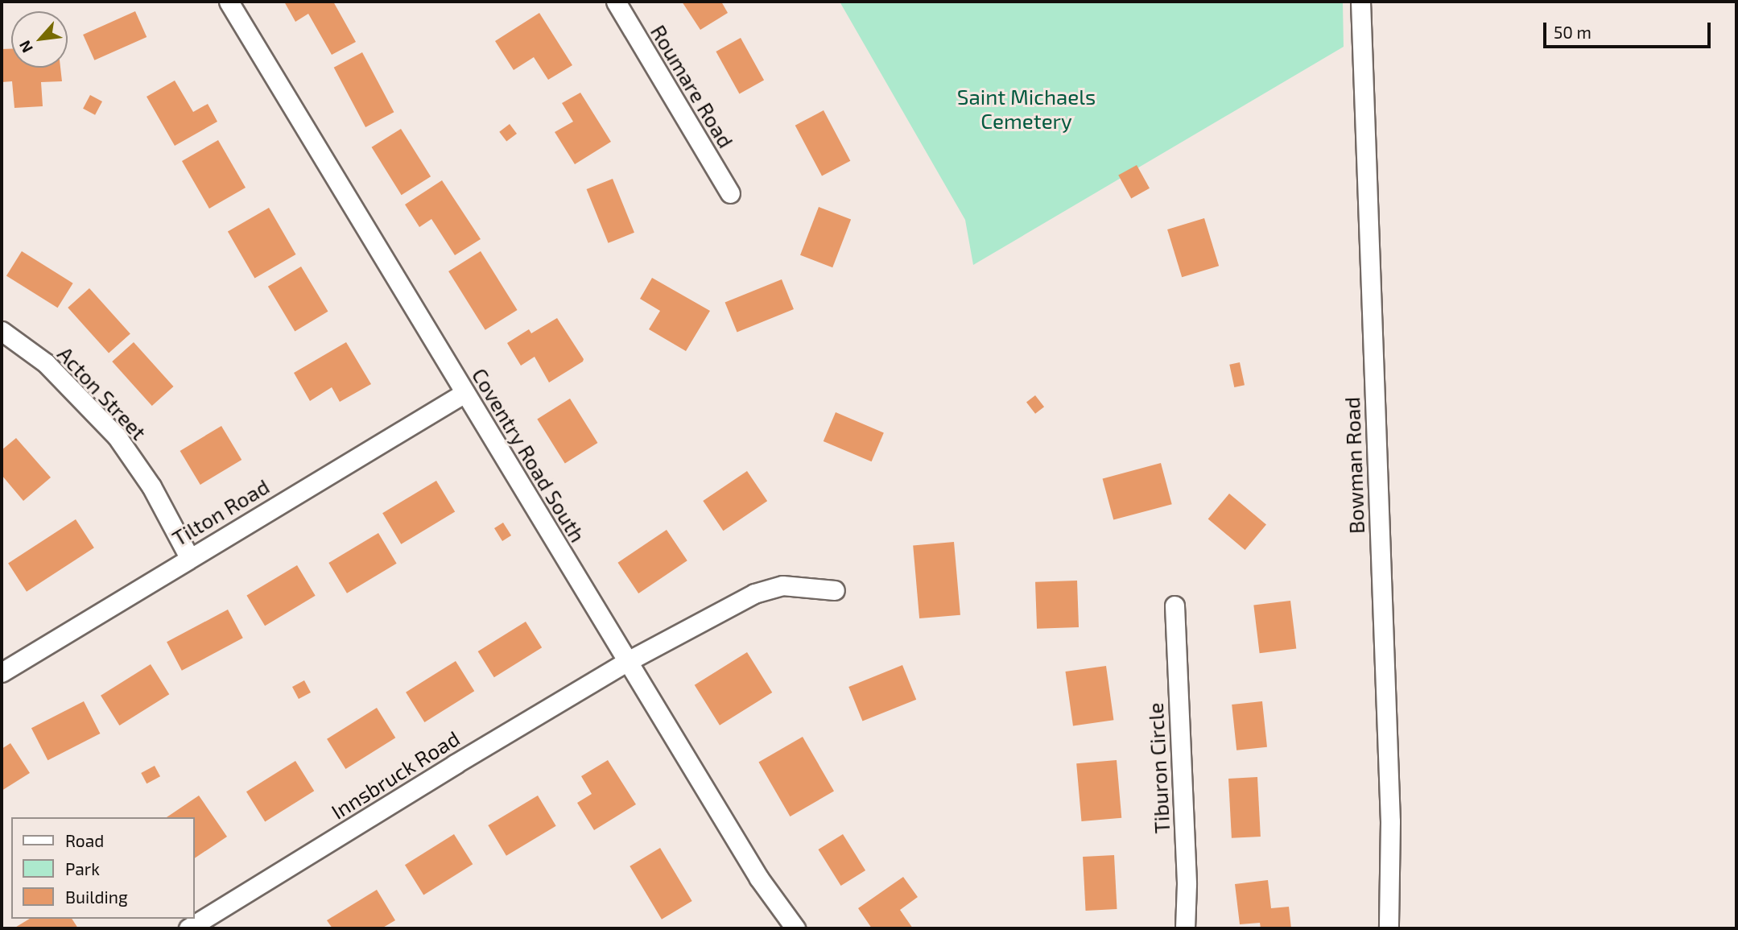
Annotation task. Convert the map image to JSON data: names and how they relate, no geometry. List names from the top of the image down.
{
  "streets": {
    "street": [
      "Roumare Road",
      "Acton Street",
      "Coventry Road South",
      "Bowman Road",
      "Tilton Road",
      "Tiburon Circle",
      "Innsbruck Road"
    ]
  },
  "crossings": [
    ["Acton Street", "Tilton Road"],
    ["Coventry Road South", "Tilton Road"],
    ["Coventry Road South", "Innsbruck Road"]
  ],
  "parks": ["Saint Michaels Cemetery"],
  "legend": ["Road", "Park", "Building"],
  "scale_bar": "50 m",
  "north": "bottom left"
}
